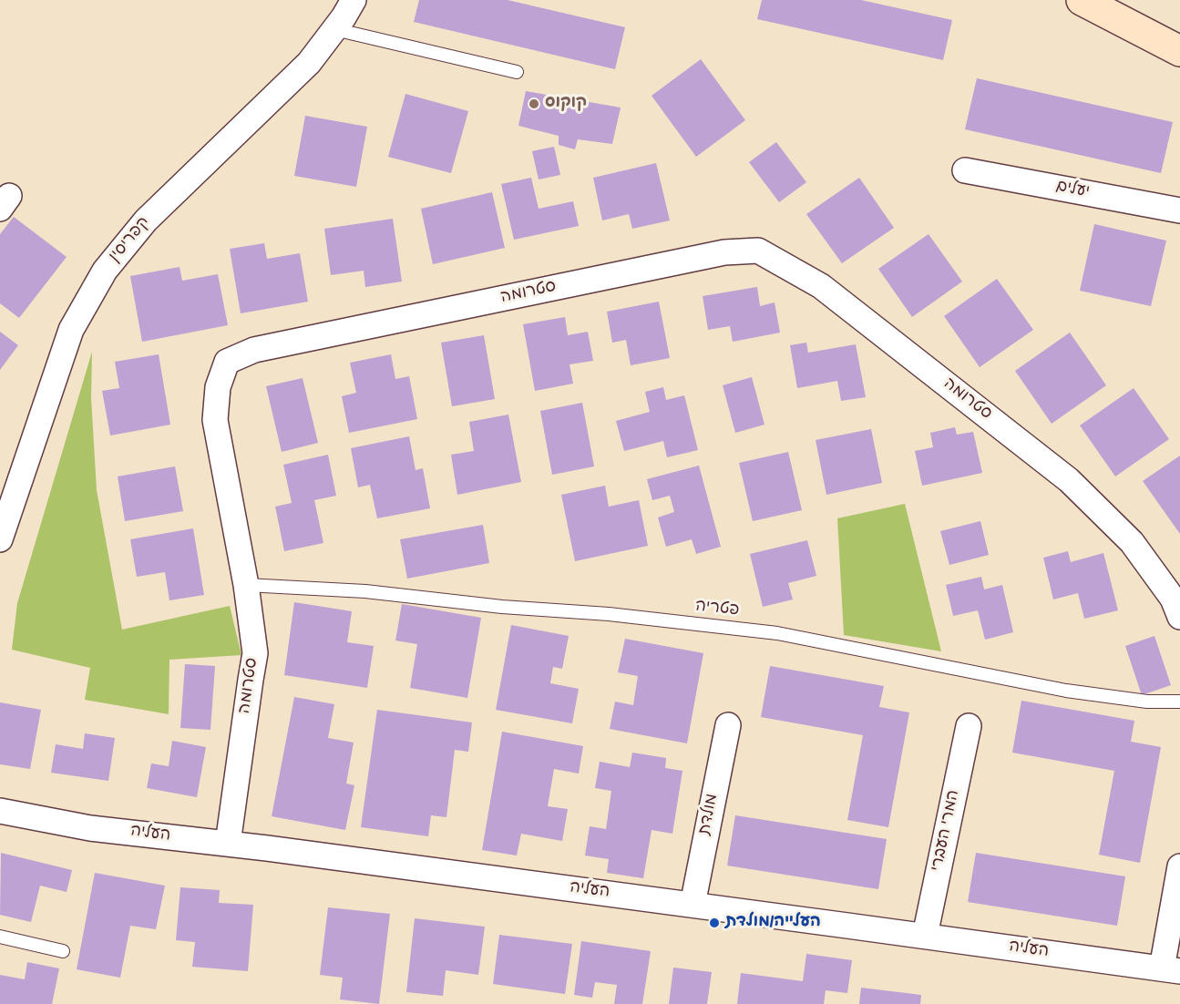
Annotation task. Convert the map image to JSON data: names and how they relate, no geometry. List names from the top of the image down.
{
  "streets": {
    "street": [
      "יעלים",
      "קפריסין",
      "סטרומה",
      "מולדת",
      "המרי העברי",
      "העליה"
    ],
    "lane": ["פטריה"]
  },
  "crossings": [
    ["סטרומה", "פטריה"],
    ["סטרומה", "העליה"],
    ["מולדת", "העליה"],
    ["המרי העברי", "העליה"]
  ],
  "places": ["קוקוס", "העלייה/מולדת"]
}
